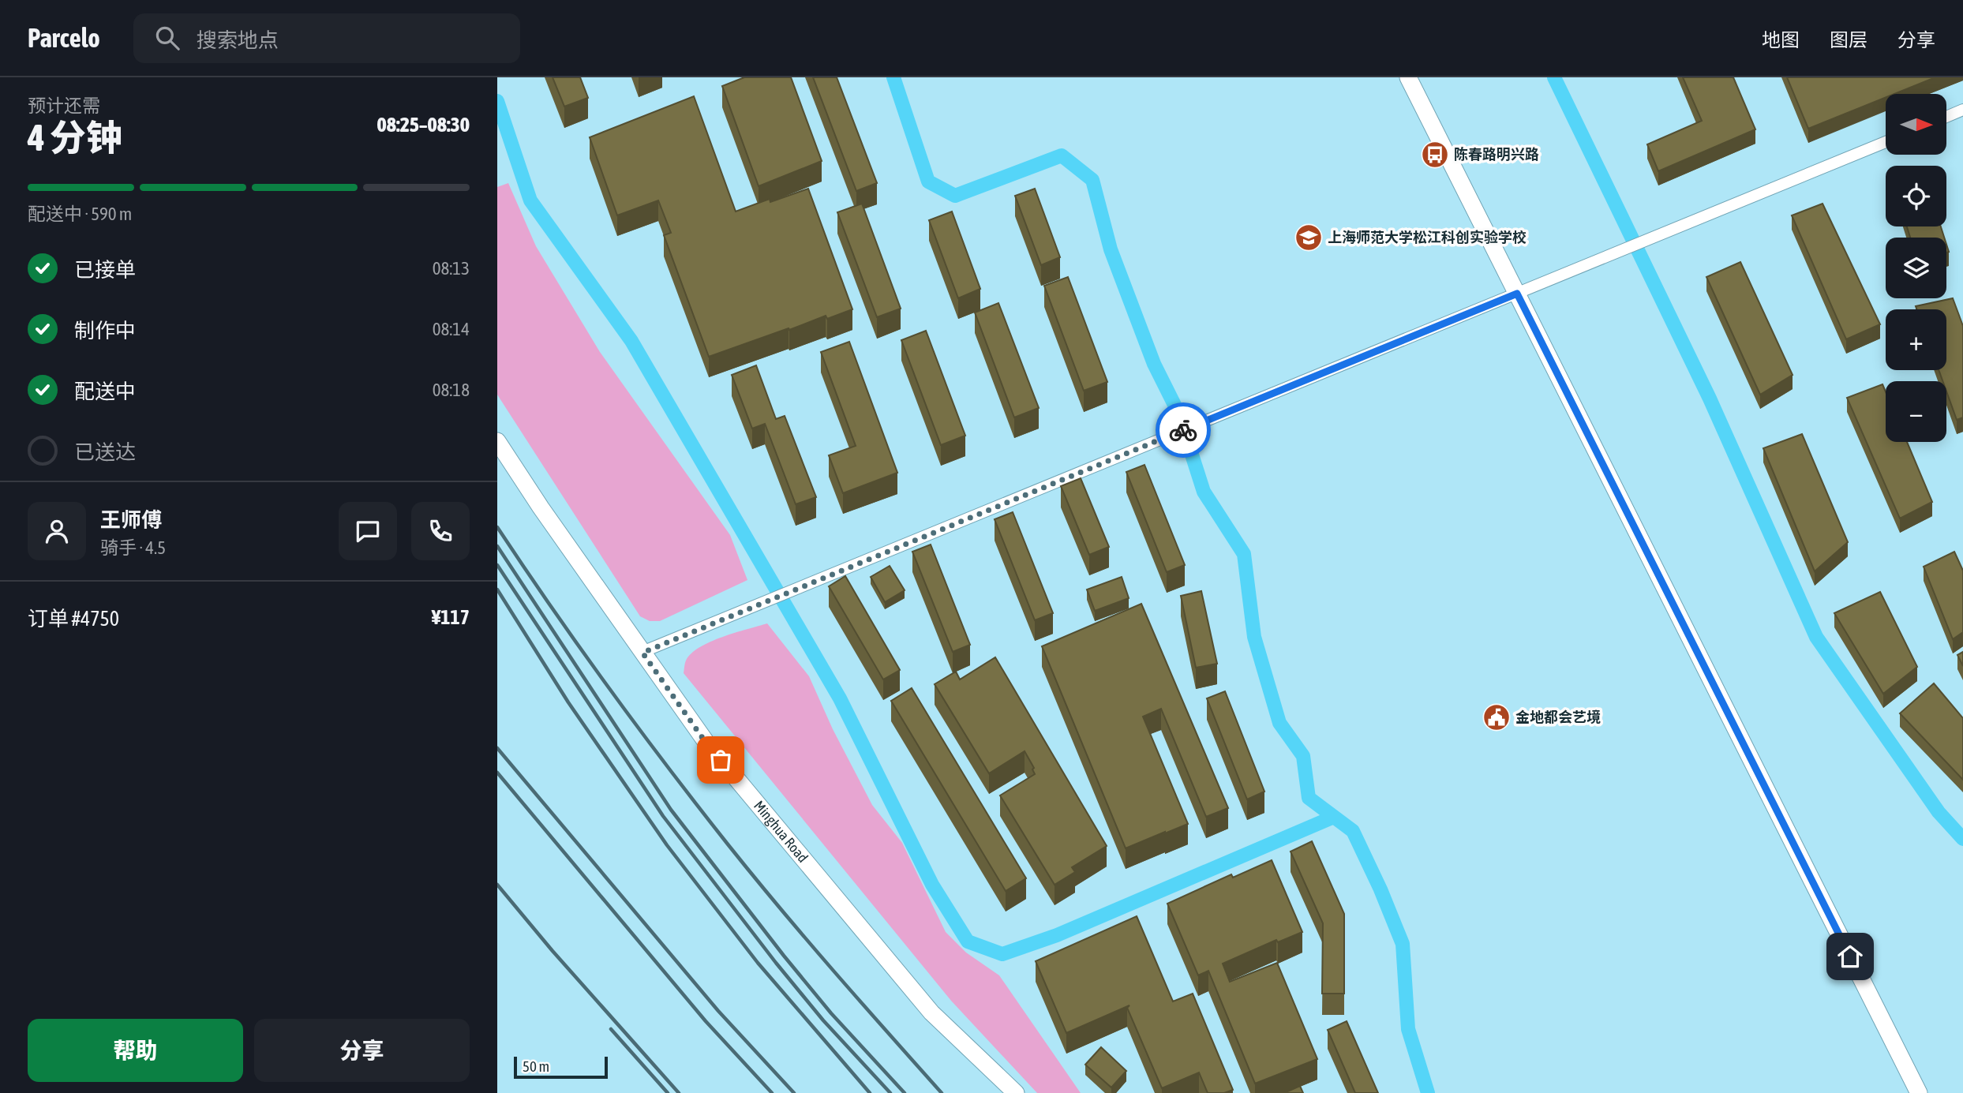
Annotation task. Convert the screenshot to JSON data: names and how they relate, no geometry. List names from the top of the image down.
{
  "streets": {
    "street": ["Minghua Road"]
  },
  "places": {
    "bus stop": ["陈春路明兴路"],
    "school or university": ["上海师范大学松江科创实验学校"],
    "public building": ["金地都会艺境"]
  },
  "scale_bar": "50 m",
  "north": "right",
  "page": {
    "header": "Parcelo",
    "search": "搜索地点",
    "nav": ["地图", "图层", "分享"],
    "heading": ["4 分钟", "预计还需", "08:25–08:30"],
    "panel": [
      "王师傅",
      "骑手 · 4.5",
      "订单 #4750",
      "¥117"
    ],
    "map_buttons": ["+", "−"],
    "bar": "配送中 · 590 m",
    "list": [
      ["已接单", "08:13"],
      ["制作中", "08:14"],
      ["配送中", "08:18"],
      "已送达"
    ],
    "buttons": ["帮助", "分享"],
    "scale": "50 m"
  }
}
